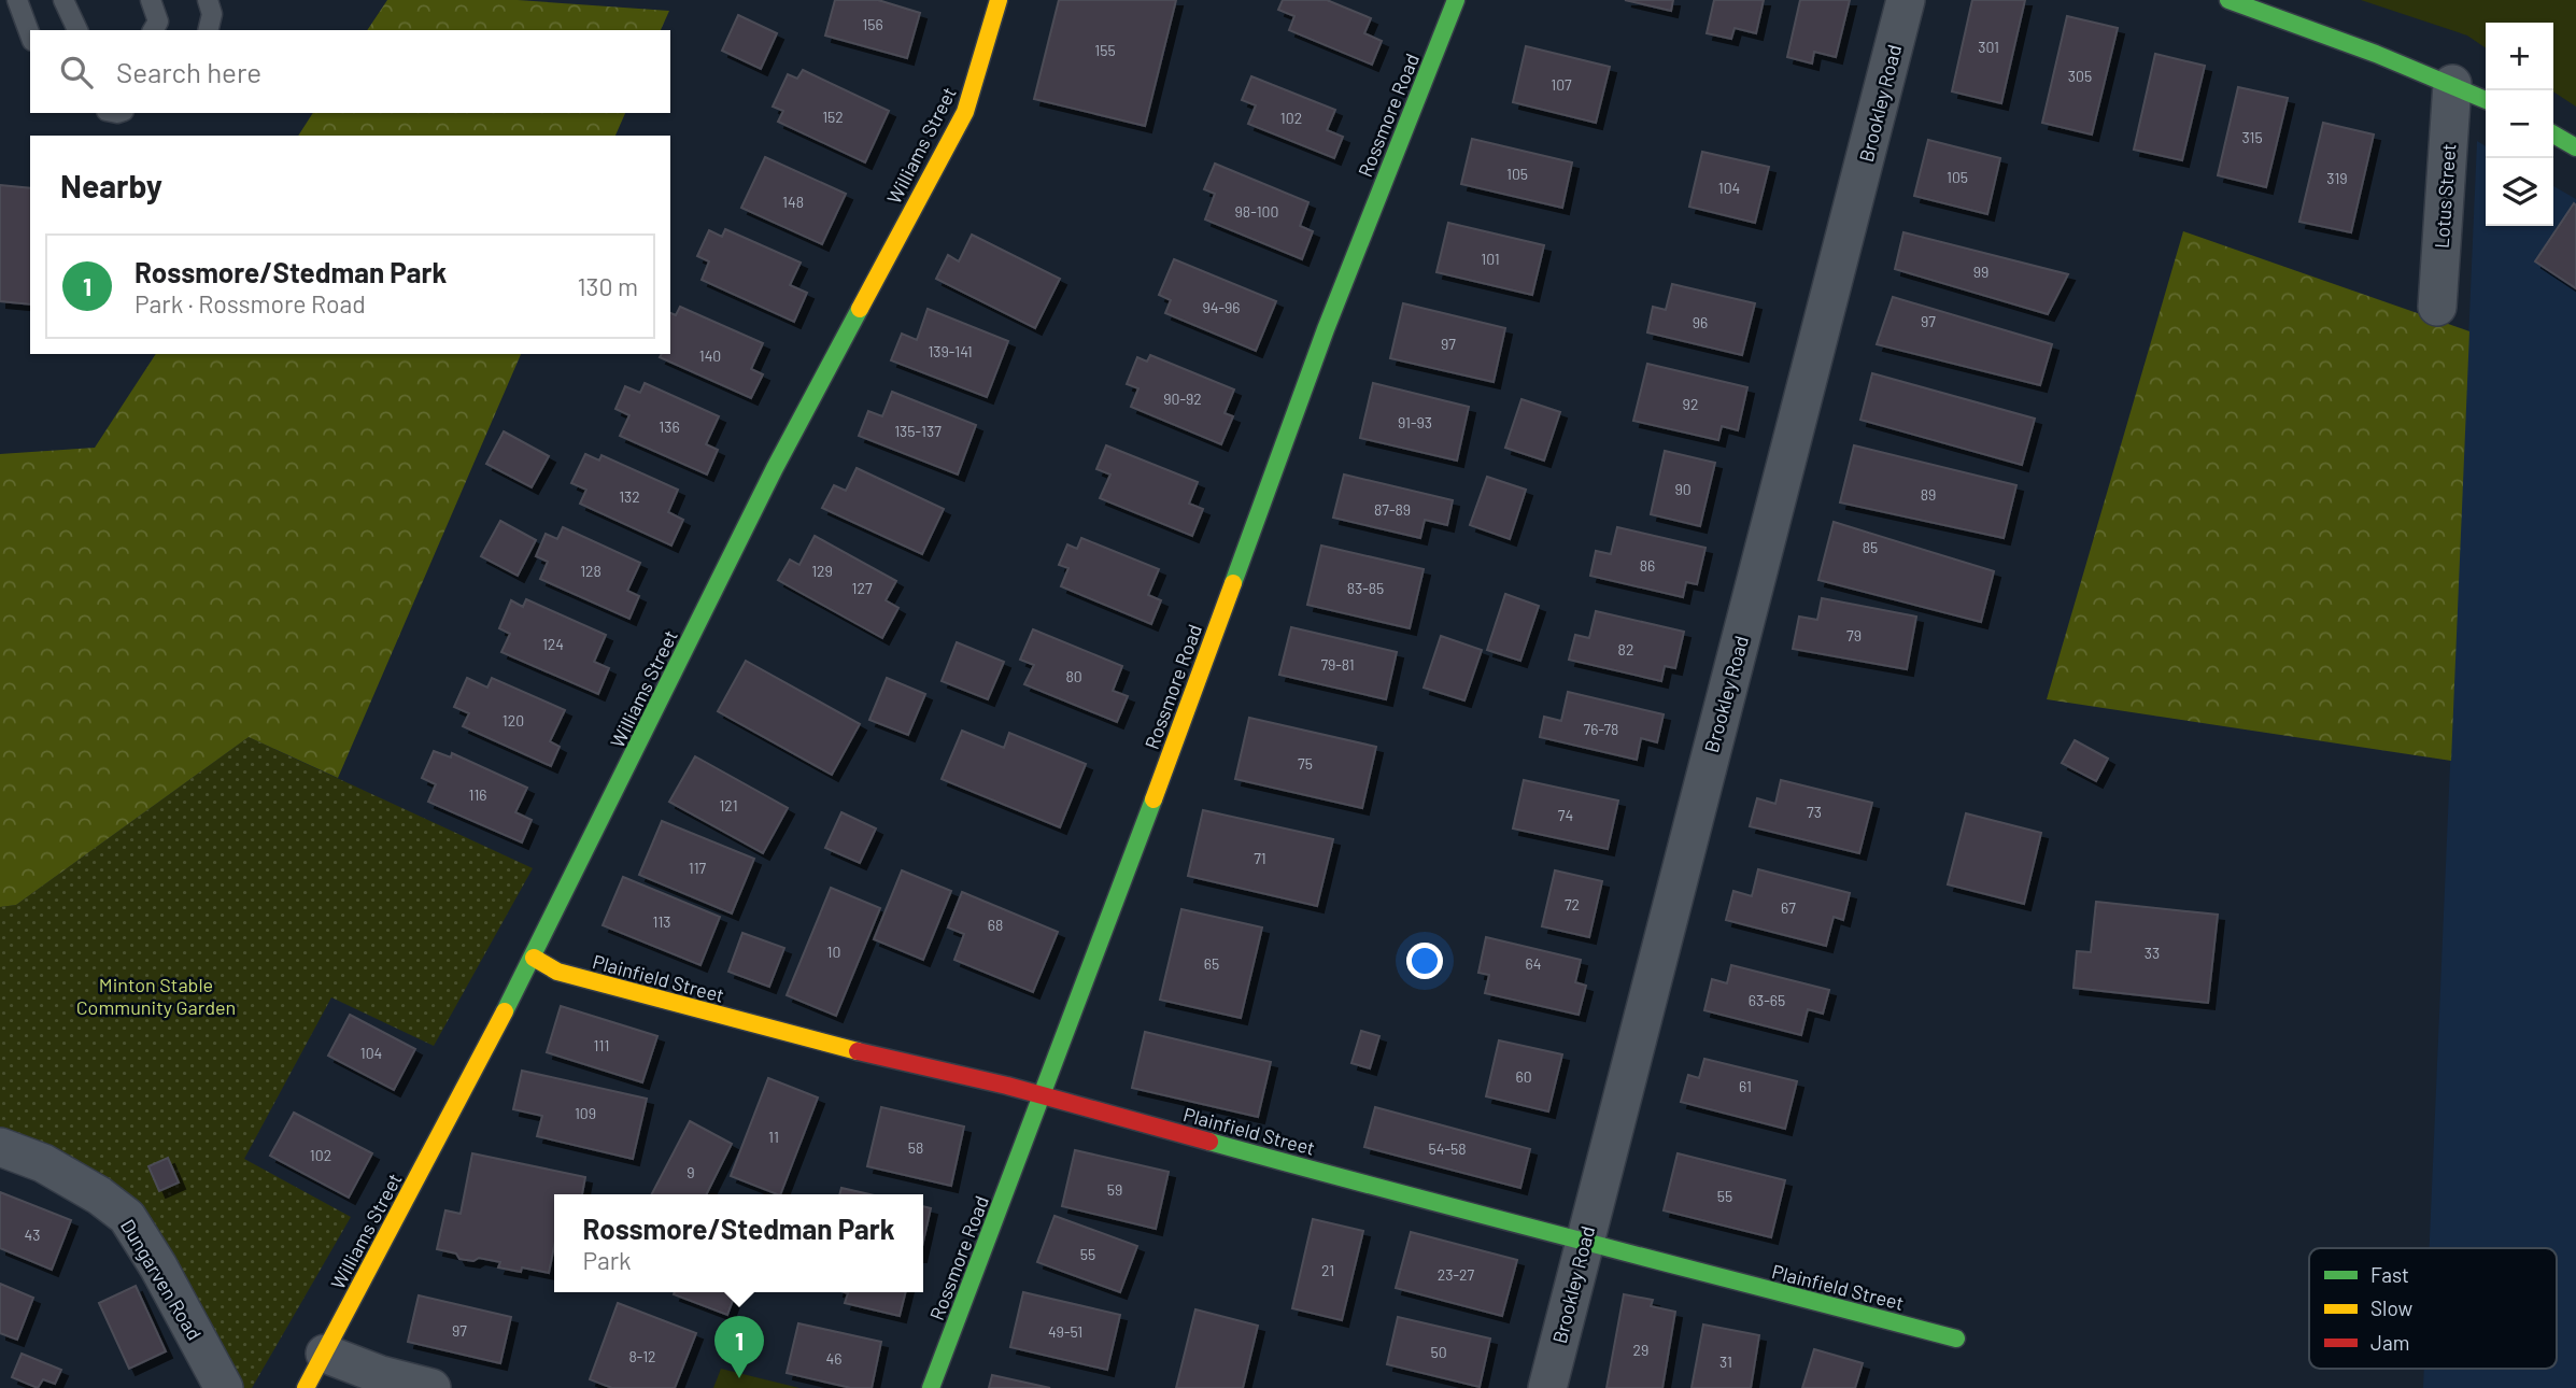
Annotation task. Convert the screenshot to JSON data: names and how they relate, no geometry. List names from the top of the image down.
{
  "streets": {
    "street": [
      "Brookley Road",
      "Rossmore Road",
      "Williams Street",
      "Lotus Street",
      "Plainfield Street",
      "Dungarven Road"
    ]
  },
  "crossings": [
    ["Brookley Road", "Plainfield Street"],
    ["Rossmore Road", "Plainfield Street"],
    ["Williams Street", "Plainfield Street"]
  ],
  "parks": ["Minton Stable Community Garden"],
  "house_numbers": [
    "156",
    "301",
    "155",
    "305",
    "107",
    "152",
    "102",
    "315",
    "105",
    "105",
    "319",
    "104",
    "148",
    "98-100",
    "101",
    "99",
    "94-96",
    "97",
    "96",
    "97",
    "139-141",
    "140",
    "90-92",
    "92",
    "91-93",
    "136",
    "135-137",
    "90",
    "89",
    "132",
    "87-89",
    "85",
    "86",
    "128",
    "129",
    "127",
    "83-85",
    "79",
    "124",
    "82",
    "79-81",
    "80",
    "120",
    "76-78",
    "75",
    "116",
    "121",
    "73",
    "74",
    "71",
    "117",
    "72",
    "67",
    "113",
    "68",
    "10",
    "33",
    "65",
    "64",
    "63-65",
    "111",
    "104",
    "60",
    "61",
    "109",
    "11",
    "58",
    "54-58",
    "102",
    "9",
    "59",
    "55",
    "43",
    "55",
    "21",
    "23-27",
    "97",
    "49-51",
    "29",
    "50",
    "8-12",
    "46",
    "31"
  ],
  "legend": ["Fast", "Slow", "Jam"],
  "page": {
    "map_buttons": ["+", "−"],
    "search": "Search here",
    "heading": "Nearby",
    "list": [
      {
        "mark": "1",
        "name": "Rossmore/Stedman Park",
        "note": "Park · Rossmore Road",
        "value": "130 m"
      }
    ],
    "popup": ["Rossmore/Stedman Park", "Park"],
    "pins": "1"
  }
}
